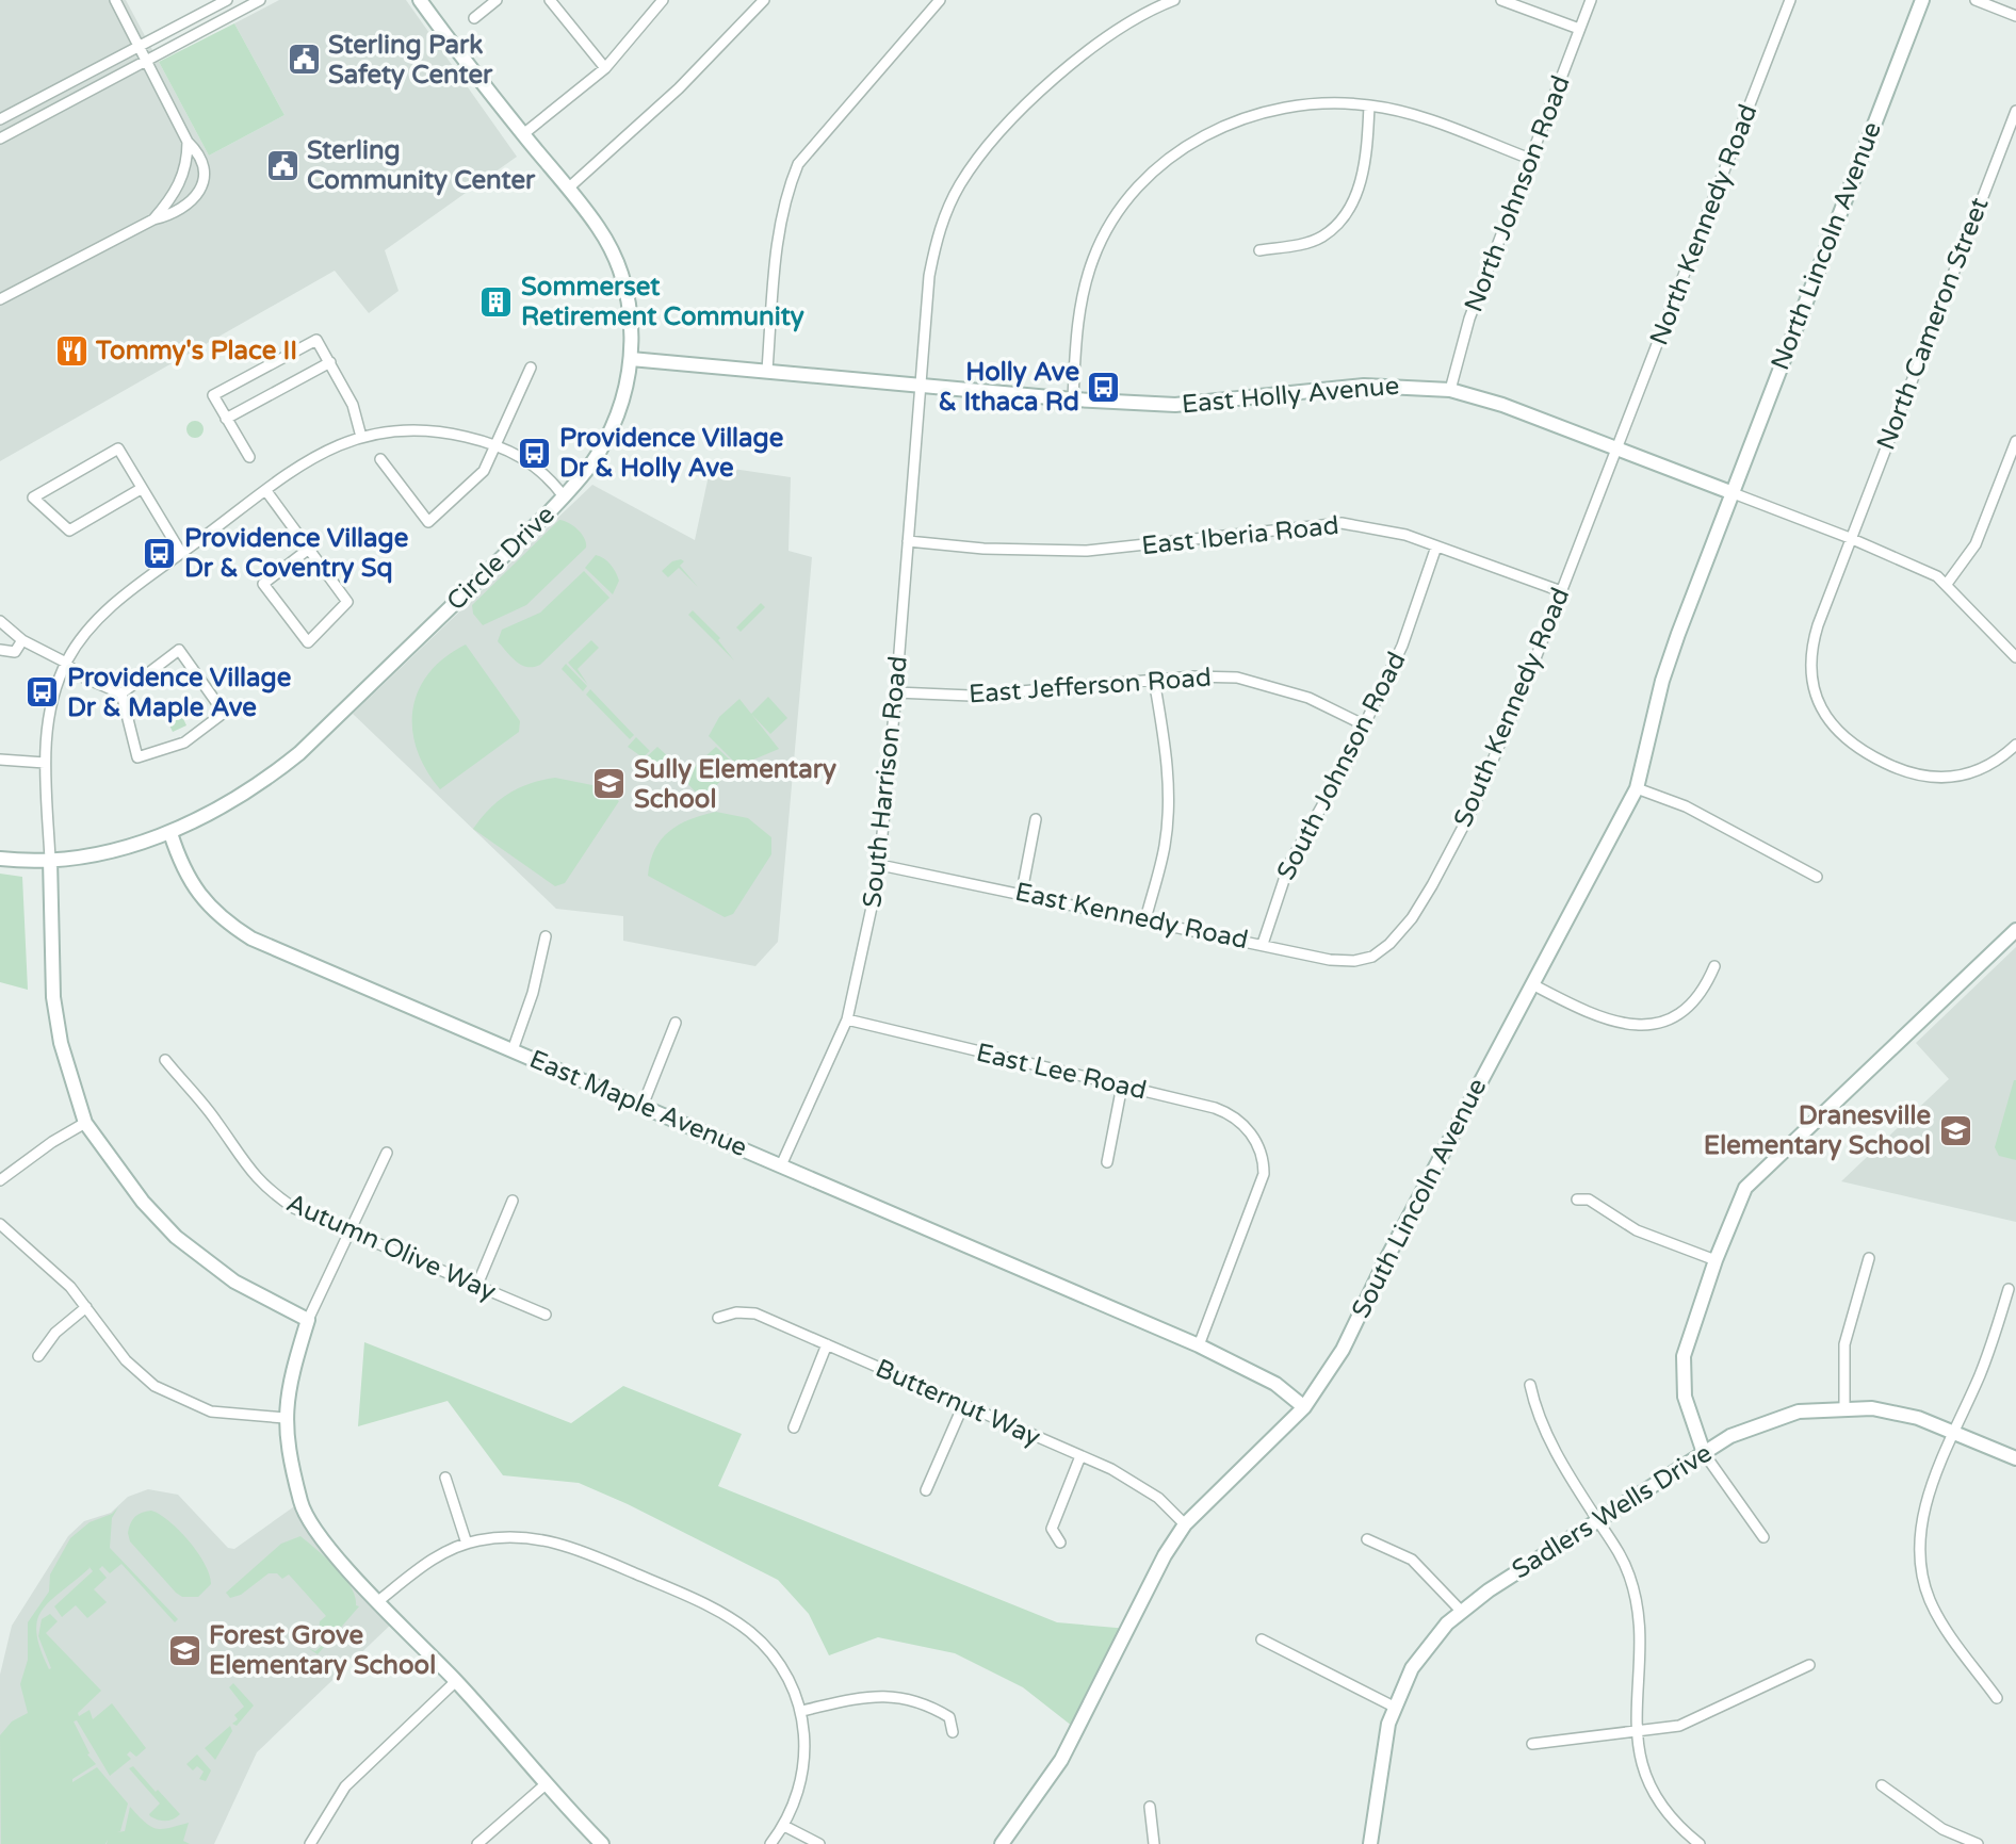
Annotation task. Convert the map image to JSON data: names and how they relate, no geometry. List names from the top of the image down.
{
  "streets": {
    "street": [
      "North Johnson Road",
      "North Kennedy Road",
      "North Lincoln Avenue",
      "North Cameron Street",
      "East Holly Avenue",
      "East Iberia Road",
      "Circle Drive",
      "East Jefferson Road",
      "South Kennedy Road",
      "South Johnson Road",
      "South Harrison Road",
      "East Kennedy Road",
      "East Lee Road",
      "East Maple Avenue",
      "South Lincoln Avenue",
      "Autumn Olive Way",
      "Butternut Way",
      "Sadlers Wells Drive"
    ]
  },
  "crossings": [
    ["North Johnson Road", "East Holly Avenue"],
    ["North Kennedy Road", "East Holly Avenue"],
    ["North Kennedy Road", "South Kennedy Road"],
    ["North Lincoln Avenue", "East Holly Avenue"],
    ["North Lincoln Avenue", "South Lincoln Avenue"],
    ["North Cameron Street", "East Holly Avenue"],
    ["East Holly Avenue", "Circle Drive"],
    ["East Holly Avenue", "South Kennedy Road"],
    ["East Holly Avenue", "South Harrison Road"],
    ["East Holly Avenue", "South Lincoln Avenue"],
    ["East Iberia Road", "South Kennedy Road"],
    ["East Iberia Road", "South Johnson Road"],
    ["East Iberia Road", "South Harrison Road"],
    ["Circle Drive", "East Maple Avenue"],
    ["East Jefferson Road", "South Johnson Road"],
    ["East Jefferson Road", "South Harrison Road"],
    ["South Kennedy Road", "East Kennedy Road"],
    ["South Johnson Road", "East Kennedy Road"],
    ["South Harrison Road", "East Kennedy Road"],
    ["South Harrison Road", "East Lee Road"],
    ["South Harrison Road", "East Maple Avenue"],
    ["East Lee Road", "East Maple Avenue"],
    ["East Maple Avenue", "South Lincoln Avenue"],
    ["South Lincoln Avenue", "Butternut Way"]
  ],
  "places": {
    "public building": ["Sterling Park Safety Center", "Sterling Community Center"],
    "building": ["Sommerset Retirement Community"],
    "restaurant": ["Tommy's Place II"],
    "bus stop": [
      "Holly Ave & Ithaca Rd",
      "Providence Village Dr & Holly Ave",
      "Providence Village Dr & Coventry Sq",
      "Providence Village Dr & Maple Ave"
    ],
    "school or university": ["Sully Elementary School", "Dranesville Elementary School", "Forest Grove Elementary School"]
  }
}
